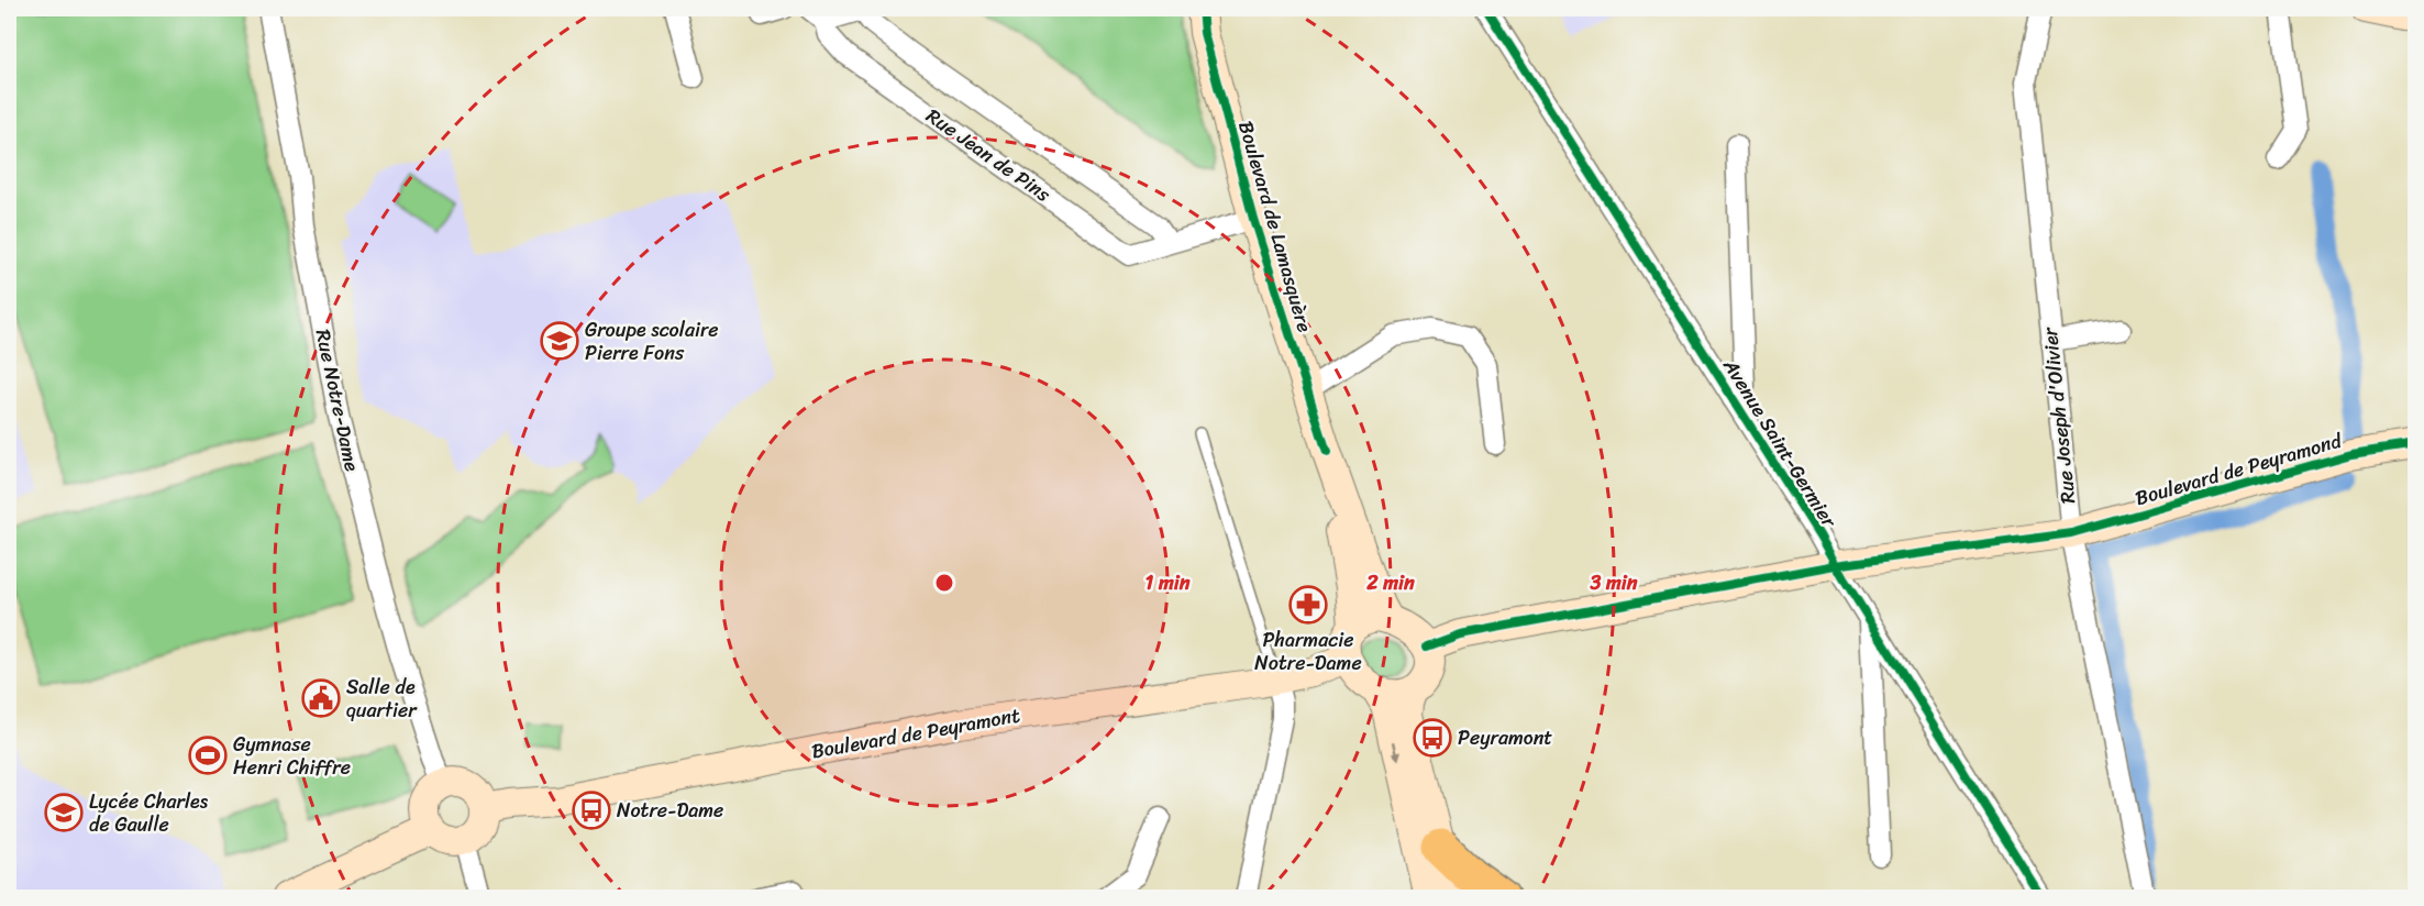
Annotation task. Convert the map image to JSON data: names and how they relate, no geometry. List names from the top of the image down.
{
  "streets": {
    "street": [
      "Rue Jean de Pins",
      "Boulevard de Lamasquère",
      "Rue Notre-Dame",
      "Rue Joseph d'Olivier",
      "Avenue Saint-Germier",
      "Boulevard de Peyramond",
      "Boulevard de Peyramont"
    ]
  },
  "crossings": [
    ["Rue Jean de Pins", "Boulevard de Lamasquère"],
    ["Boulevard de Lamasquère", "Boulevard de Peyramont"],
    ["Rue Notre-Dame", "Boulevard de Peyramont"],
    ["Rue Joseph d'Olivier", "Boulevard de Peyramond"]
  ],
  "places": {
    "school or university": ["Groupe scolaire Pierre Fons", "Lycée Charles de Gaulle"],
    "pharmacy": ["Pharmacie Notre-Dame"],
    "public building": ["Salle de quartier"],
    "bus stop": ["Peyramont", "Notre-Dame"],
    "sports": ["Gymnase Henri Chiffre"]
  },
  "rings": ["1 min", "2 min", "3 min"]
}
